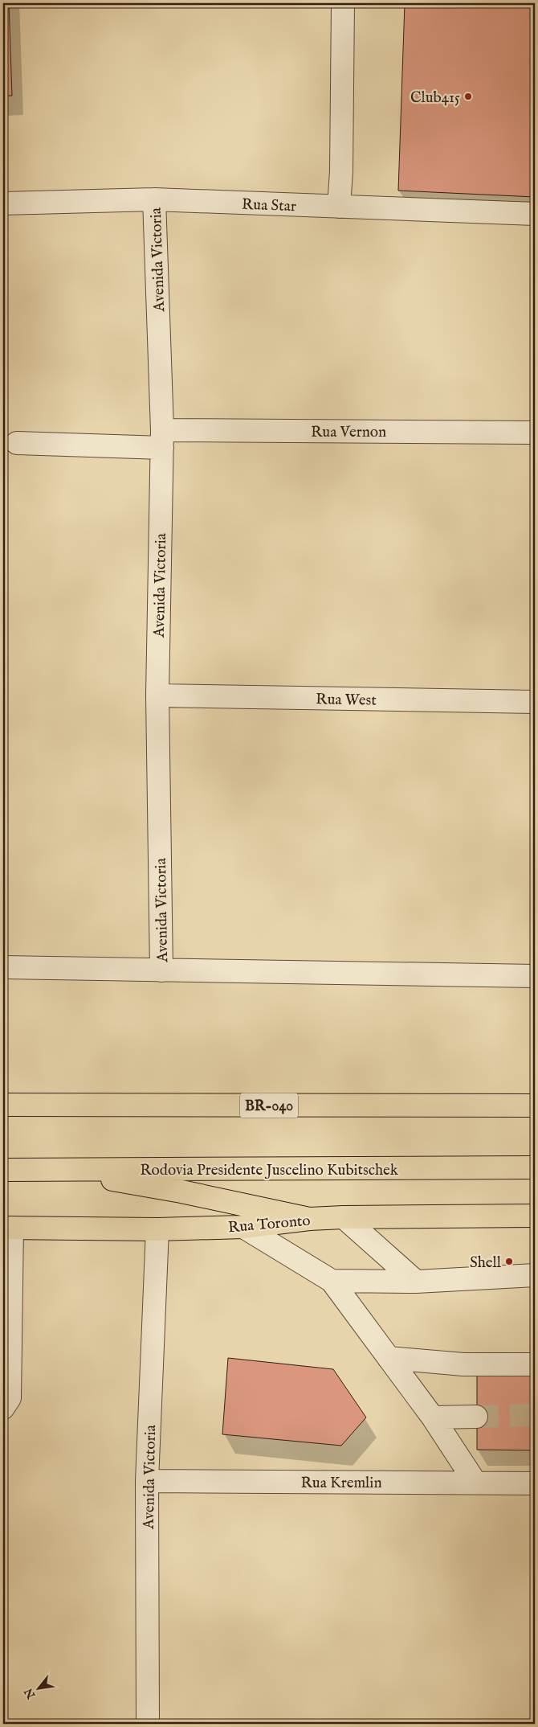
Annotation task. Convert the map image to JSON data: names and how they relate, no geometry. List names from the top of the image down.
{
  "streets": {
    "main road": ["BR-040", "Rodovia Presidente Juscelino Kubitschek", "Rua Toronto"],
    "street": [
      "Rua Star",
      "Avenida Victoria",
      "Rua Vernon",
      "Rua West",
      "Rua Kremlin"
    ]
  },
  "crossings": [
    ["Rua Star", "Avenida Victoria"],
    ["Avenida Victoria", "Rua Vernon"],
    ["Avenida Victoria", "Rua West"],
    ["Avenida Victoria", "Rua Toronto"],
    ["Avenida Victoria", "Rua Kremlin"]
  ],
  "places": ["Club415", "Shell"],
  "north": "bottom left"
}
